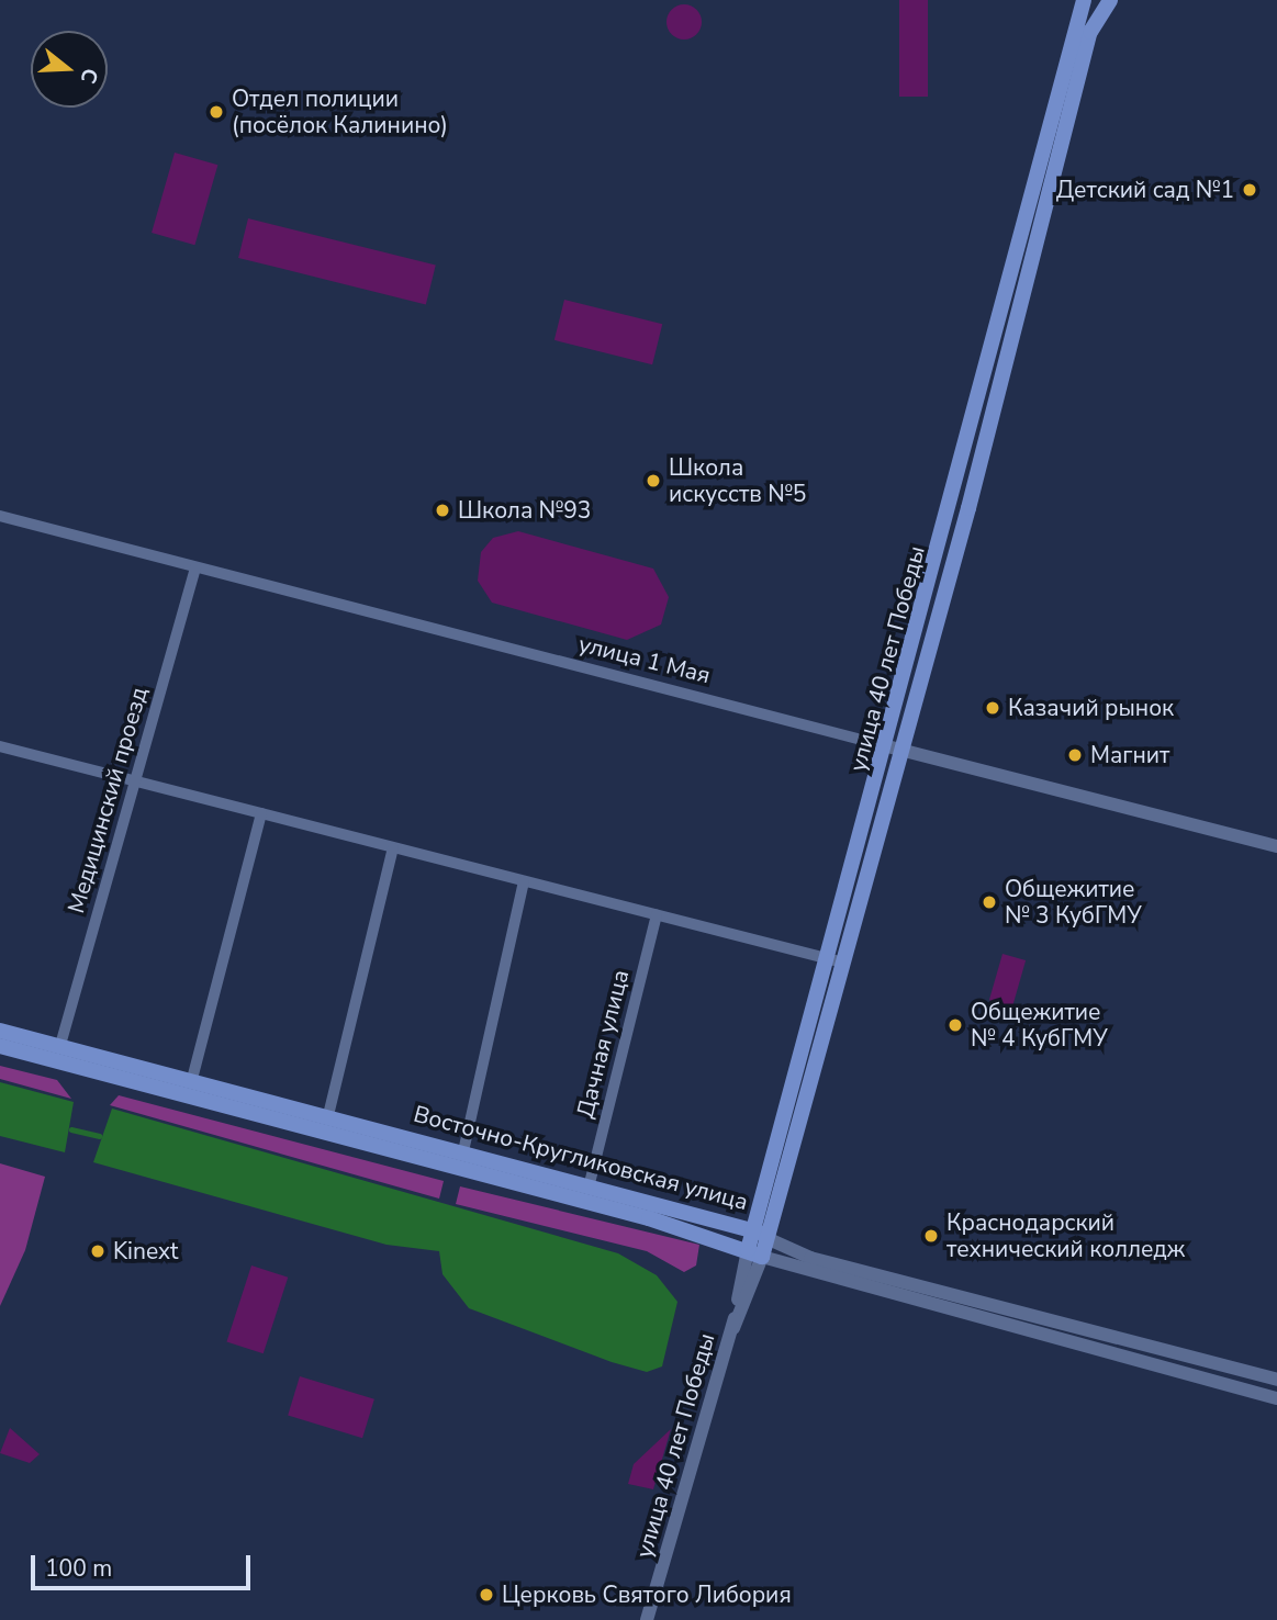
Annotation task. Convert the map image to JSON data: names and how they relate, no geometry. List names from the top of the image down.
{
  "streets": {
    "main road": ["улица 40 лет Победы", "Восточно-Кругликовская улица"],
    "street": ["улица 1 Мая", "Медицинский проезд", "Дачная улица"]
  },
  "crossings": [
    ["улица 40 лет Победы", "улица 1 Мая"],
    ["улица 40 лет Победы", "Восточно-Кругликовская улица"],
    ["улица 1 Мая", "Медицинский проезд"],
    ["Медицинский проезд", "Восточно-Кругликовская улица"],
    ["Дачная улица", "Восточно-Кругликовская улица"]
  ],
  "places": [
    "Отдел полиции (посёлок Калинино)",
    "Детский сад №1",
    "Школа искусств №5",
    "Школа №93",
    "Казачий рынок",
    "Магнит",
    "Общежитие № 3 КубГМУ",
    "Общежитие № 4 КубГМУ",
    "Краснодарский технический колледж",
    "Kinext",
    "Церковь Святого Либория"
  ],
  "scale_bar": "100 m",
  "north": "right"
}
